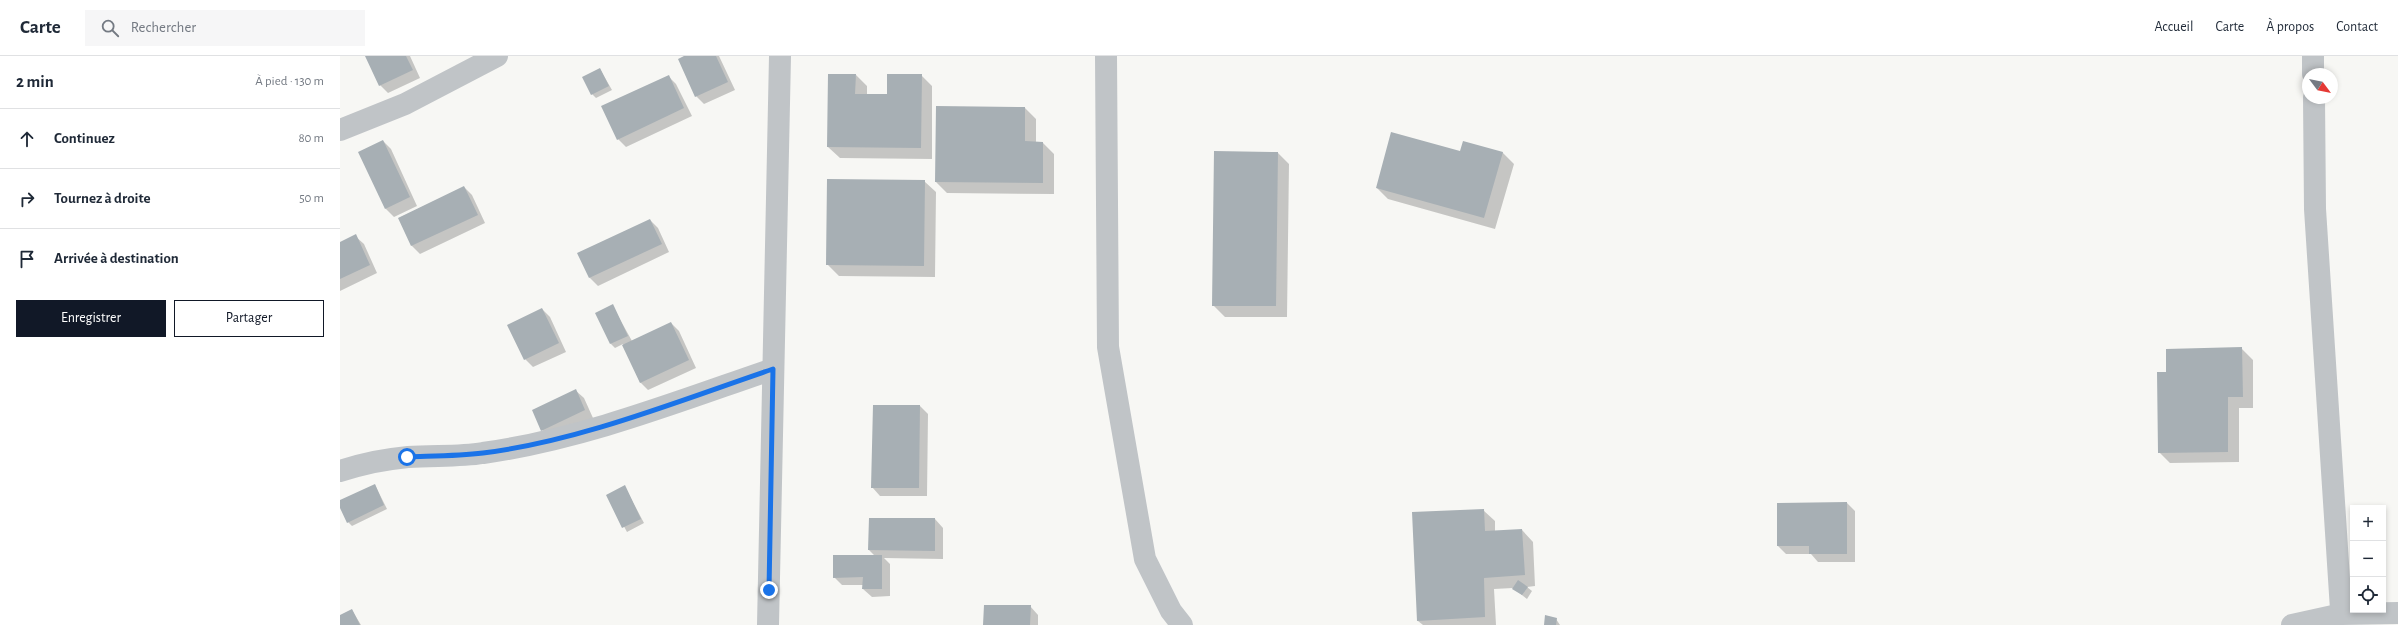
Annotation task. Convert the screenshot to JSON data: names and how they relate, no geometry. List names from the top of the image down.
{
  "north": "bottom right",
  "page": {
    "header": "Carte",
    "search": "Rechercher",
    "nav": [
      "Accueil",
      "Carte",
      "À propos",
      "Contact"
    ],
    "heading": ["2 min", "À pied · 130 m"],
    "list": [
      ["Continuez", "80 m"],
      ["Tournez à droite", "50 m"],
      "Arrivée à destination"
    ],
    "buttons": ["Enregistrer", "Partager"],
    "map_buttons": ["+", "−"]
  }
}
